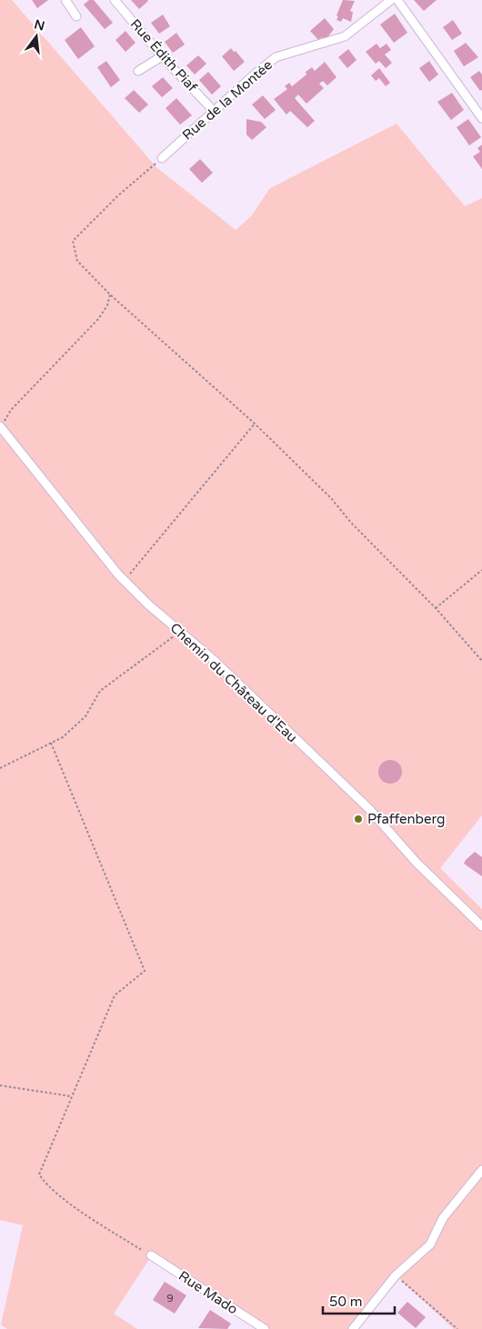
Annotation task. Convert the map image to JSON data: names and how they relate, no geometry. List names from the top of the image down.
{
  "streets": {
    "street": [
      "Rue Édith Piaf",
      "Rue de la Montée",
      "Chemin du Château d'Eau",
      "Rue Mado"
    ]
  },
  "crossings": [
    ["Rue Édith Piaf", "Rue de la Montée"]
  ],
  "places": ["Pfaffenberg"],
  "house_numbers": ["9"],
  "scale_bar": "50 m",
  "north": "top"
}
